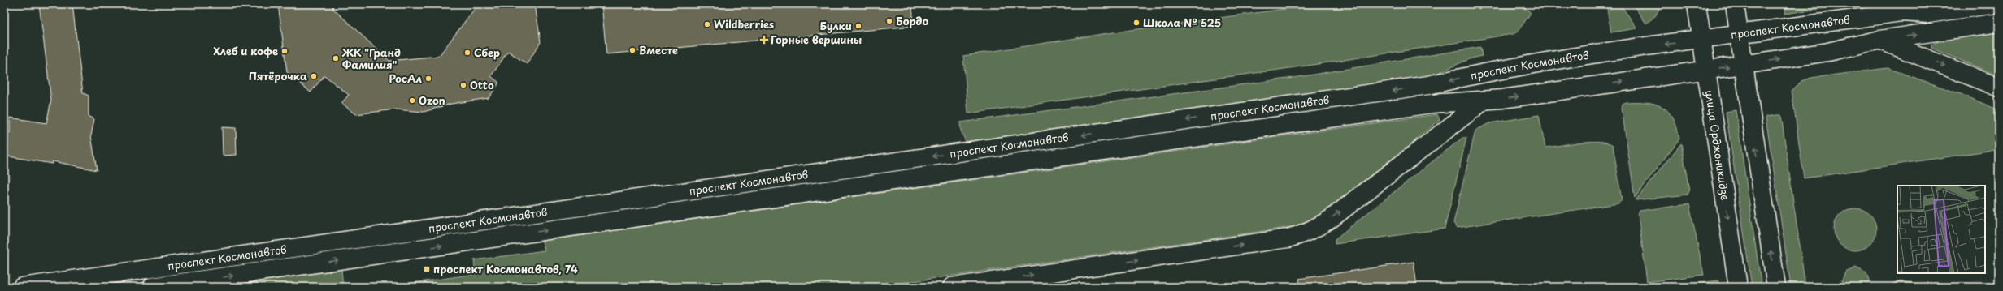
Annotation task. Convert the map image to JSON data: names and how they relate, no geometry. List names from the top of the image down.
{
  "streets": {
    "street": ["проспект Космонавтов", "улица Орджоникидзе"]
  },
  "crossings": [
    ["проспект Космонавтов", "улица Орджоникидзе"]
  ],
  "places": {
    "other": [
      "Бордо",
      "Школа № 525",
      "Wildberries",
      "Булки",
      "Вместе",
      "Хлеб и кофе",
      "Сбер",
      "ЖК \"Гранд Фамилия\"",
      "Пятёрочка",
      "РосАл",
      "Otto",
      "Ozon"
    ],
    "health": ["Горные вершины"],
    "transit": ["проспект Космонавтов, 74"]
  }
}
